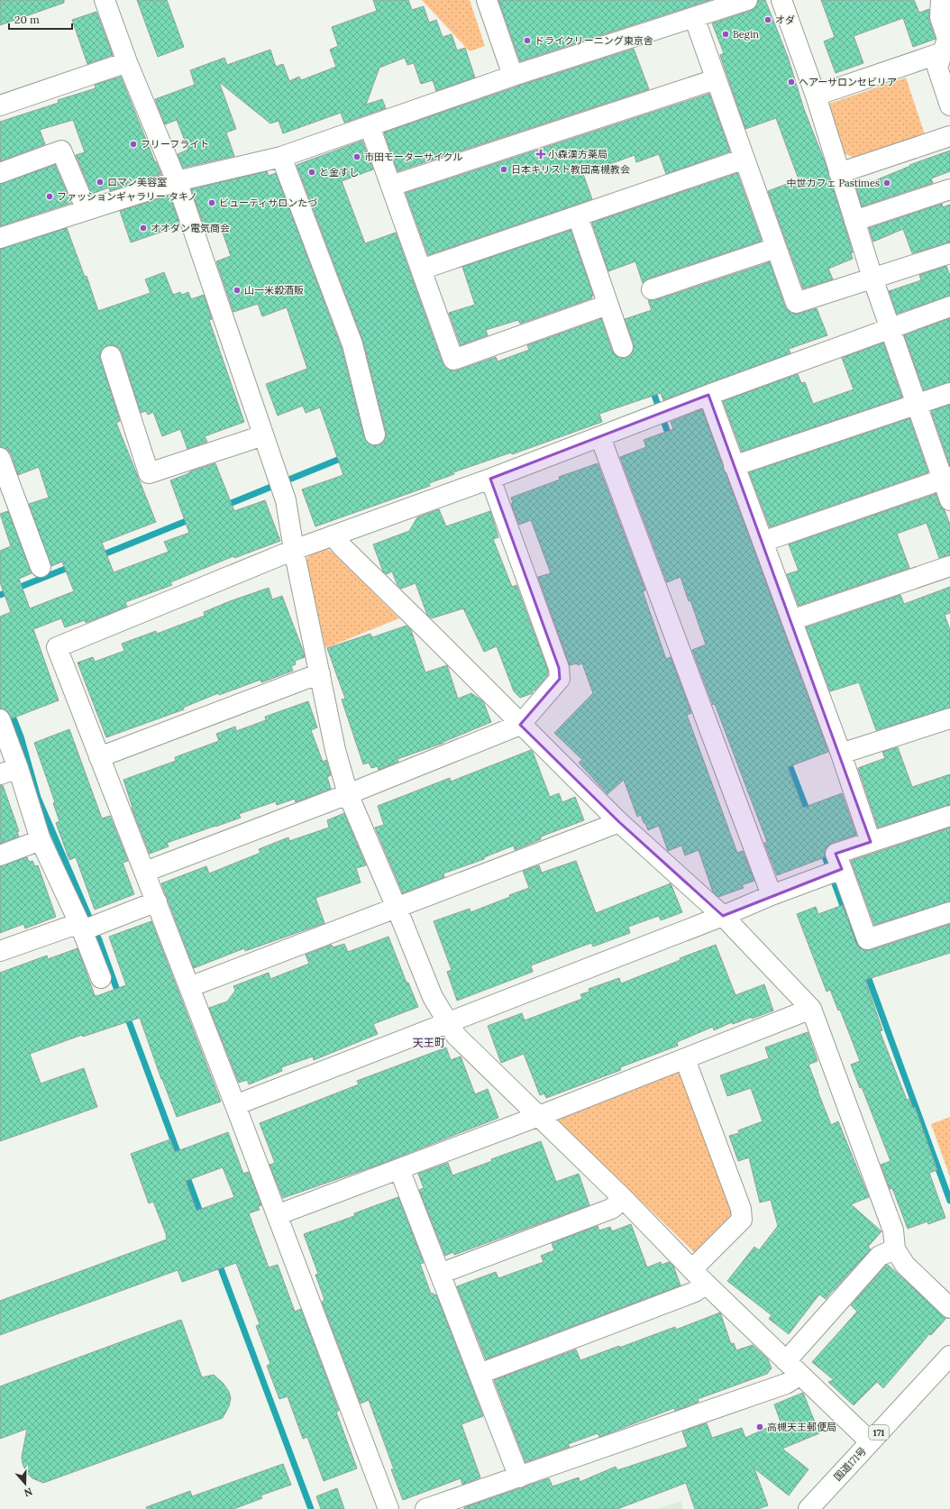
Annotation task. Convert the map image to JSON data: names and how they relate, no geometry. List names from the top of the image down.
{
  "streets": {
    "main road": ["171", "国道171号"]
  },
  "districts": ["天王町"],
  "places": {
    "other": [
      "オダ",
      "Begin",
      "ドライクリーニング東京舎",
      "ヘアーサロンセビリア",
      "フリーフライト",
      "市田モーターサイクル",
      "日本キリスト教団髙槻教会",
      "と金すし",
      "ロマン美容室",
      "中世カフェ Pastimes",
      "ファッションギャラリー タキノ",
      "ビューティサロンたづ",
      "オオダン電気商会",
      "山一米穀酒販",
      "高槻天王郵便局"
    ],
    "health": ["小森漢方薬局"]
  },
  "scale_bar": "20 m",
  "north": "bottom"
}
